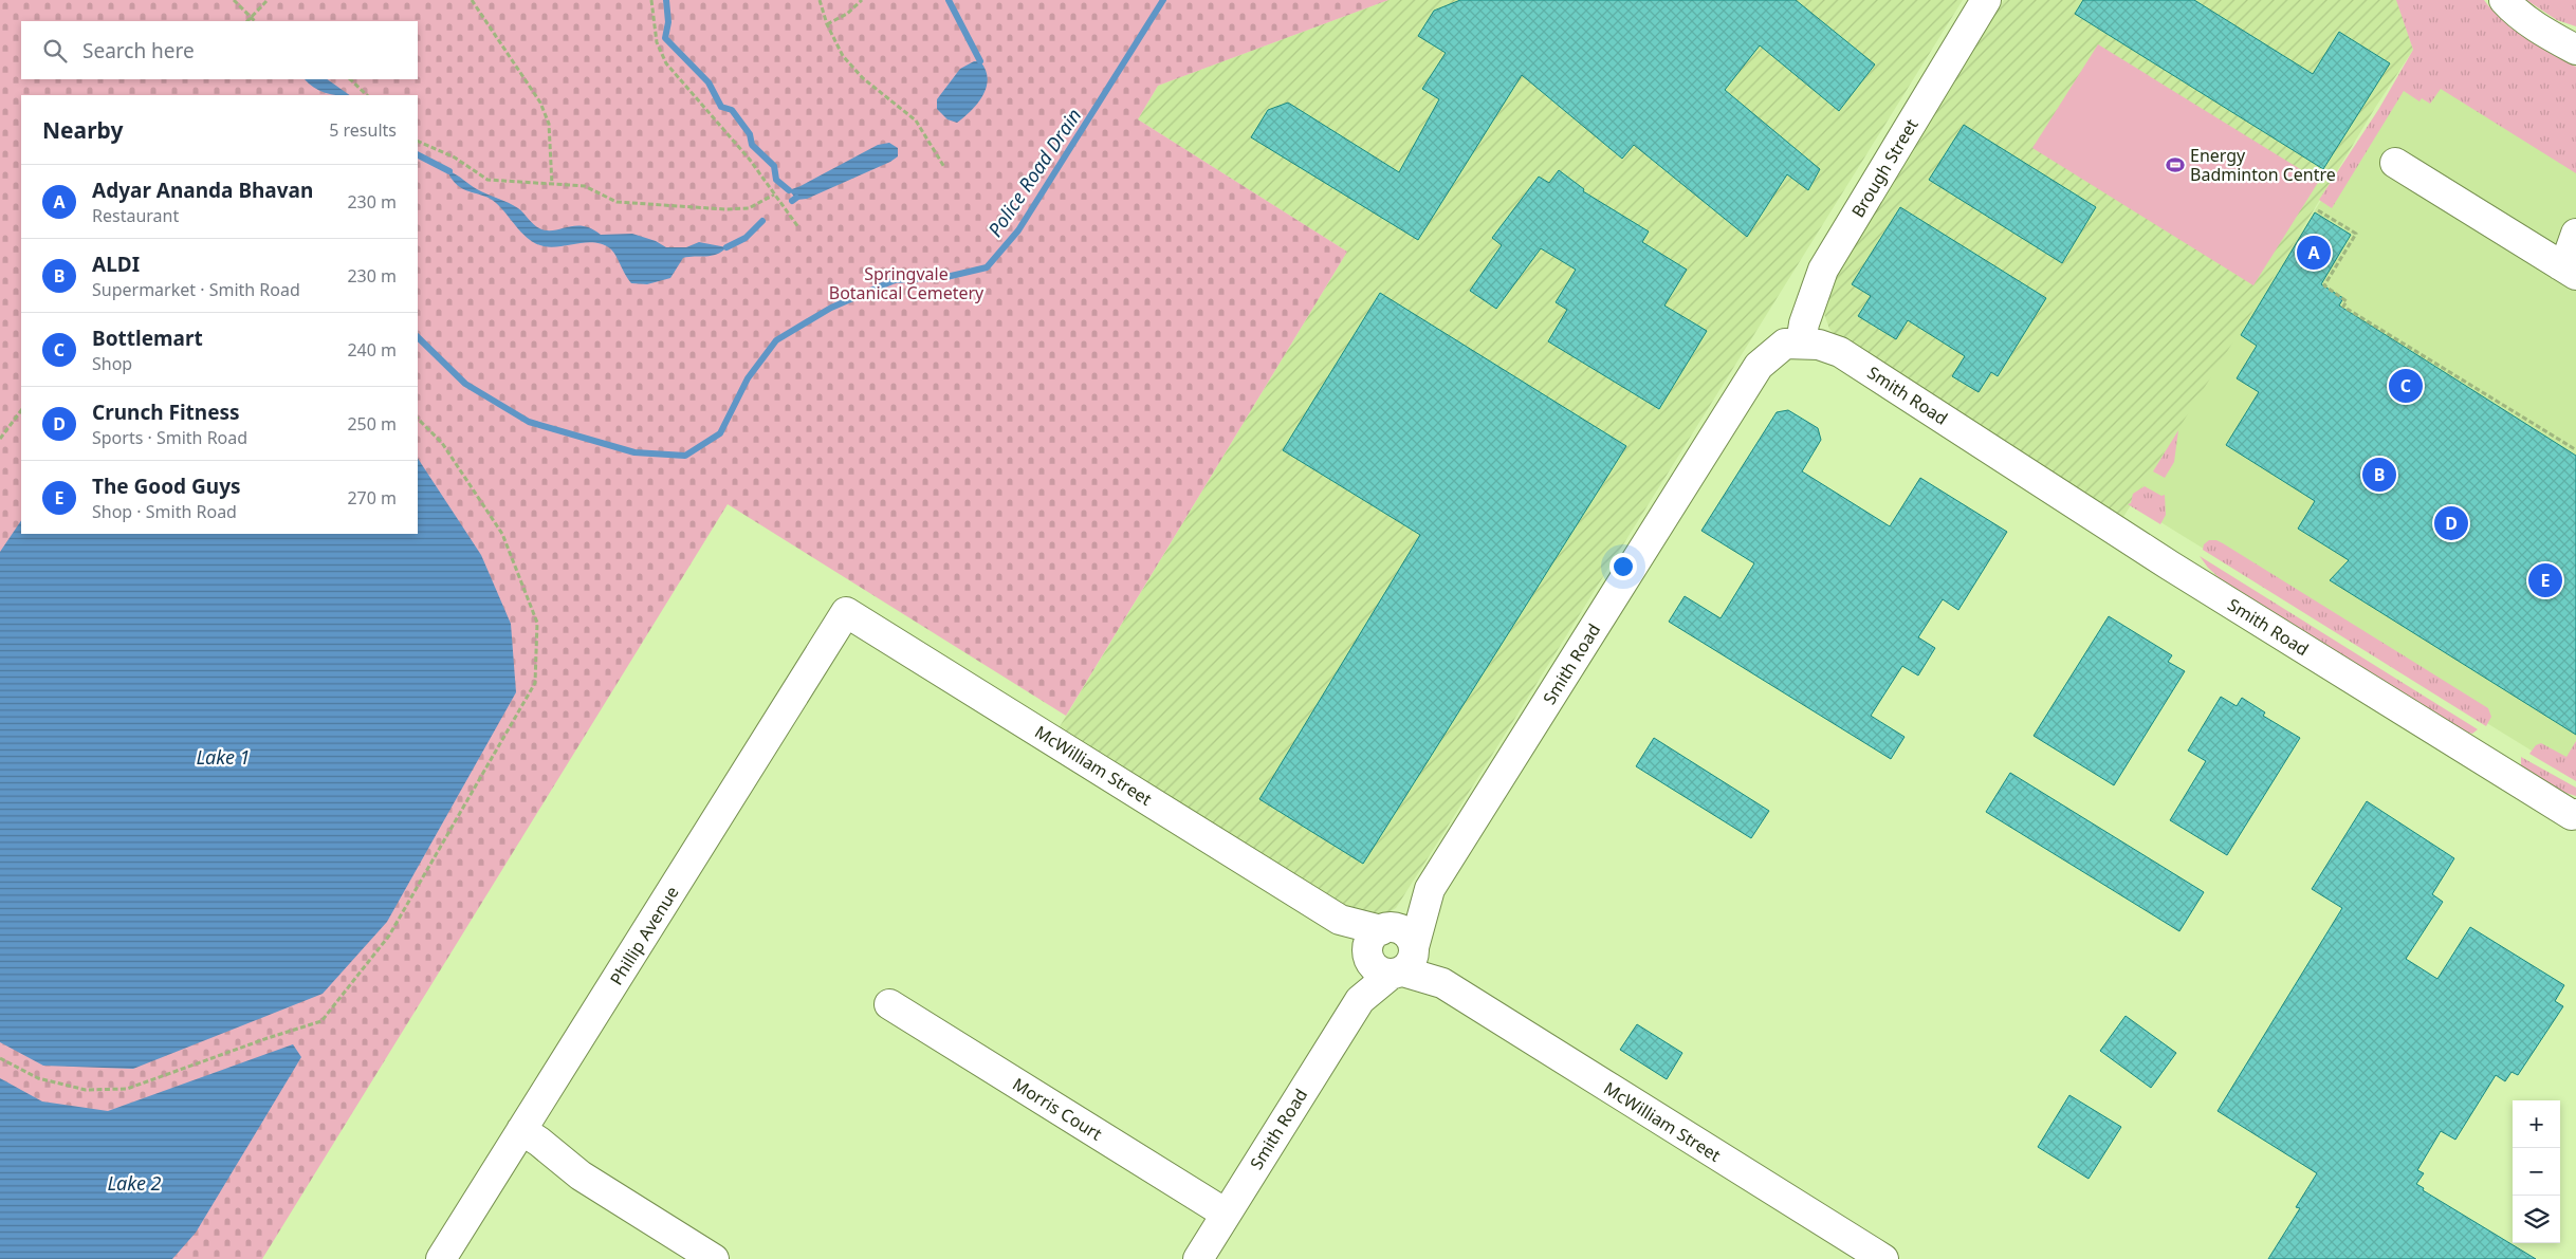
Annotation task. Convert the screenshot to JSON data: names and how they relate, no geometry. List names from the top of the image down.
{
  "streets": {
    "street": [
      "Brough Street",
      "Smith Road",
      "McWilliam Street",
      "Phillip Avenue",
      "Morris Court"
    ]
  },
  "crossings": [
    ["Brough Street", "Smith Road"],
    ["Smith Road", "McWilliam Street"],
    ["Smith Road", "Morris Court"],
    ["McWilliam Street", "Phillip Avenue"]
  ],
  "water": ["Police Road Drain", "Lake 1", "Lake 2"],
  "parks": ["Springvale Botanical Cemetery"],
  "places": {
    "sports": ["Energy Badminton Centre"]
  },
  "page": {
    "search": "Search here",
    "heading": ["Nearby", "5 results"],
    "list": [
      {
        "mark": "A",
        "name": "Adyar Ananda Bhavan",
        "note": "Restaurant",
        "value": "230 m"
      },
      {
        "mark": "B",
        "name": "ALDI",
        "note": "Supermarket · Smith Road",
        "value": "230 m"
      },
      {
        "mark": "C",
        "name": "Bottlemart",
        "note": "Shop",
        "value": "240 m"
      },
      {
        "mark": "D",
        "name": "Crunch Fitness",
        "note": "Sports · Smith Road",
        "value": "250 m"
      },
      {
        "mark": "E",
        "name": "The Good Guys",
        "note": "Shop · Smith Road",
        "value": "270 m"
      }
    ],
    "pins": [
      "A",
      "C",
      "B",
      "D",
      "E"
    ],
    "map_buttons": ["+", "−"]
  }
}
